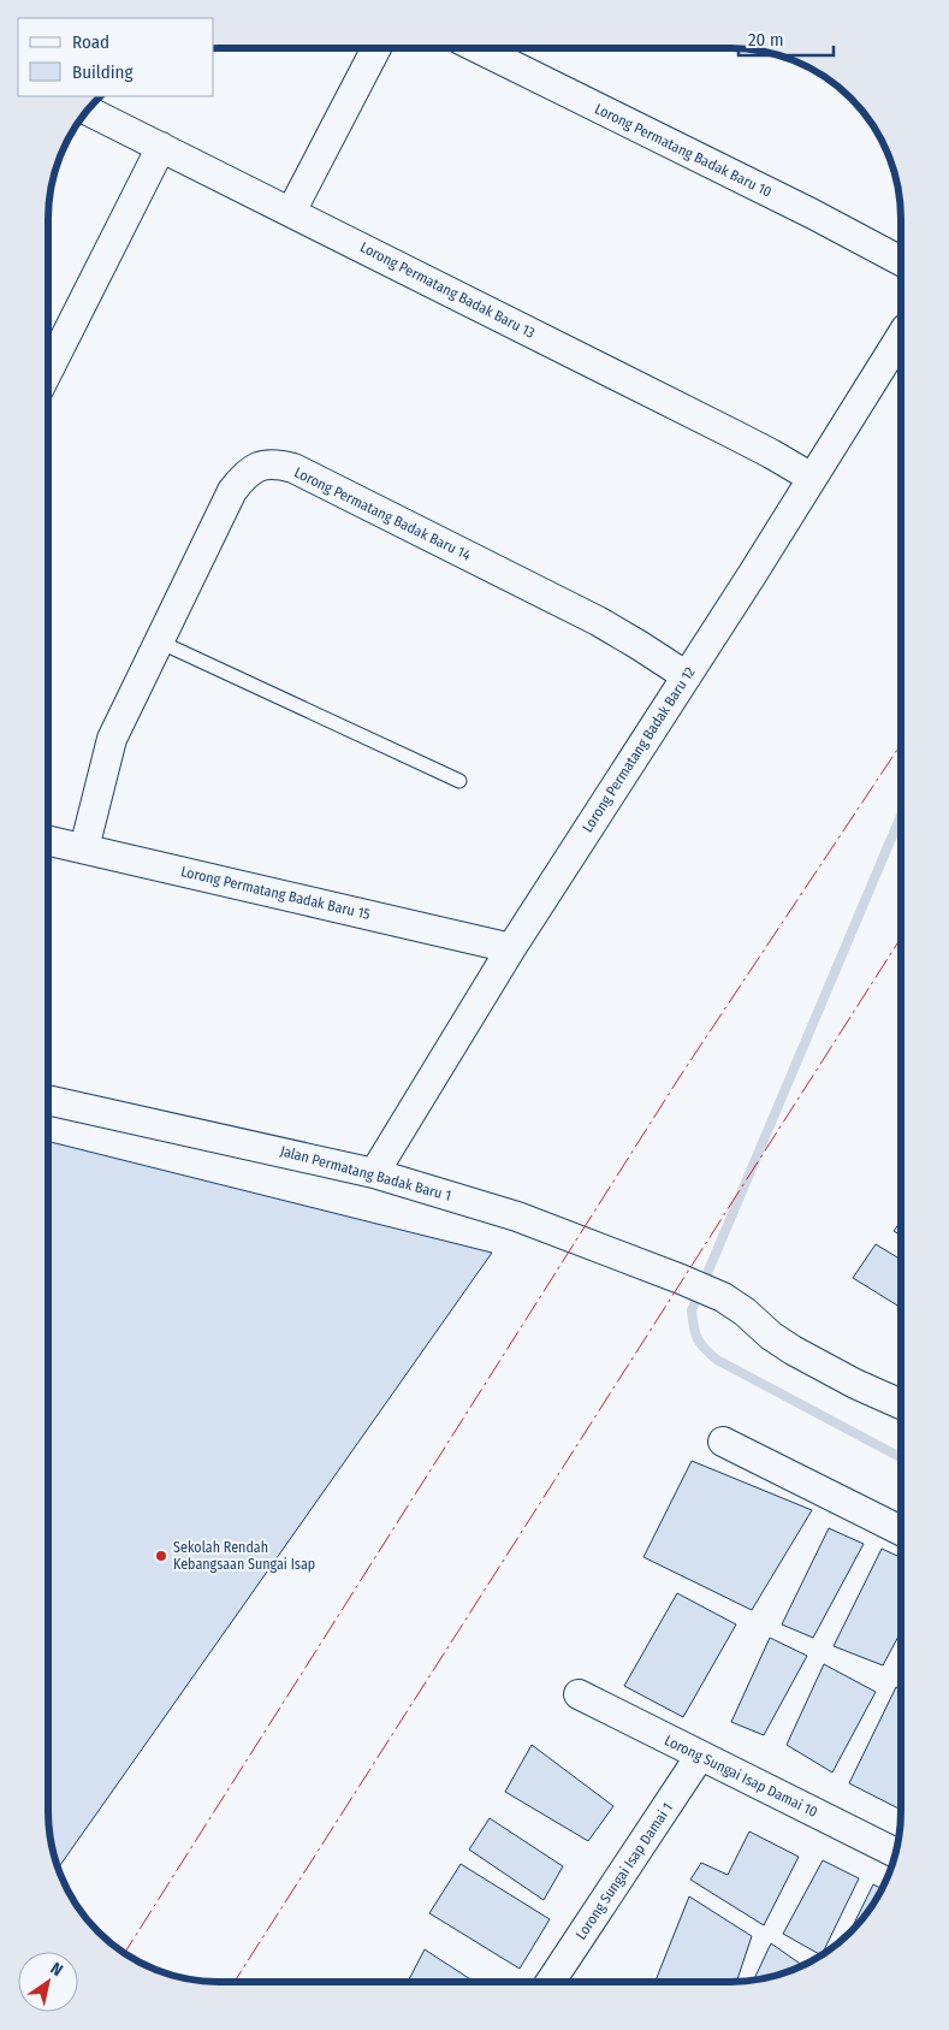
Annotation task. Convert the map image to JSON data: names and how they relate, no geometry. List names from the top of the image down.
{
  "streets": {
    "street": [
      "Lorong Permatang Badak Baru 10",
      "Lorong Permatang Badak Baru 13",
      "Lorong Permatang Badak Baru 14",
      "Lorong Permatang Badak Baru 12",
      "Lorong Permatang Badak Baru 15",
      "Jalan Permatang Badak Baru 1",
      "Lorong Sungai Isap Damai 10",
      "Lorong Sungai Isap Damai 1"
    ]
  },
  "crossings": [
    ["Lorong Permatang Badak Baru 13", "Lorong Permatang Badak Baru 12"],
    ["Lorong Permatang Badak Baru 14", "Lorong Permatang Badak Baru 12"],
    ["Lorong Permatang Badak Baru 14", "Lorong Permatang Badak Baru 15"],
    ["Lorong Permatang Badak Baru 12", "Lorong Permatang Badak Baru 15"],
    ["Lorong Permatang Badak Baru 12", "Jalan Permatang Badak Baru 1"],
    ["Lorong Sungai Isap Damai 10", "Lorong Sungai Isap Damai 1"]
  ],
  "places": ["Sekolah Rendah Kebangsaan Sungai Isap"],
  "legend": ["Road", "Building"],
  "scale_bar": "20 m",
  "north": "top right"
}
